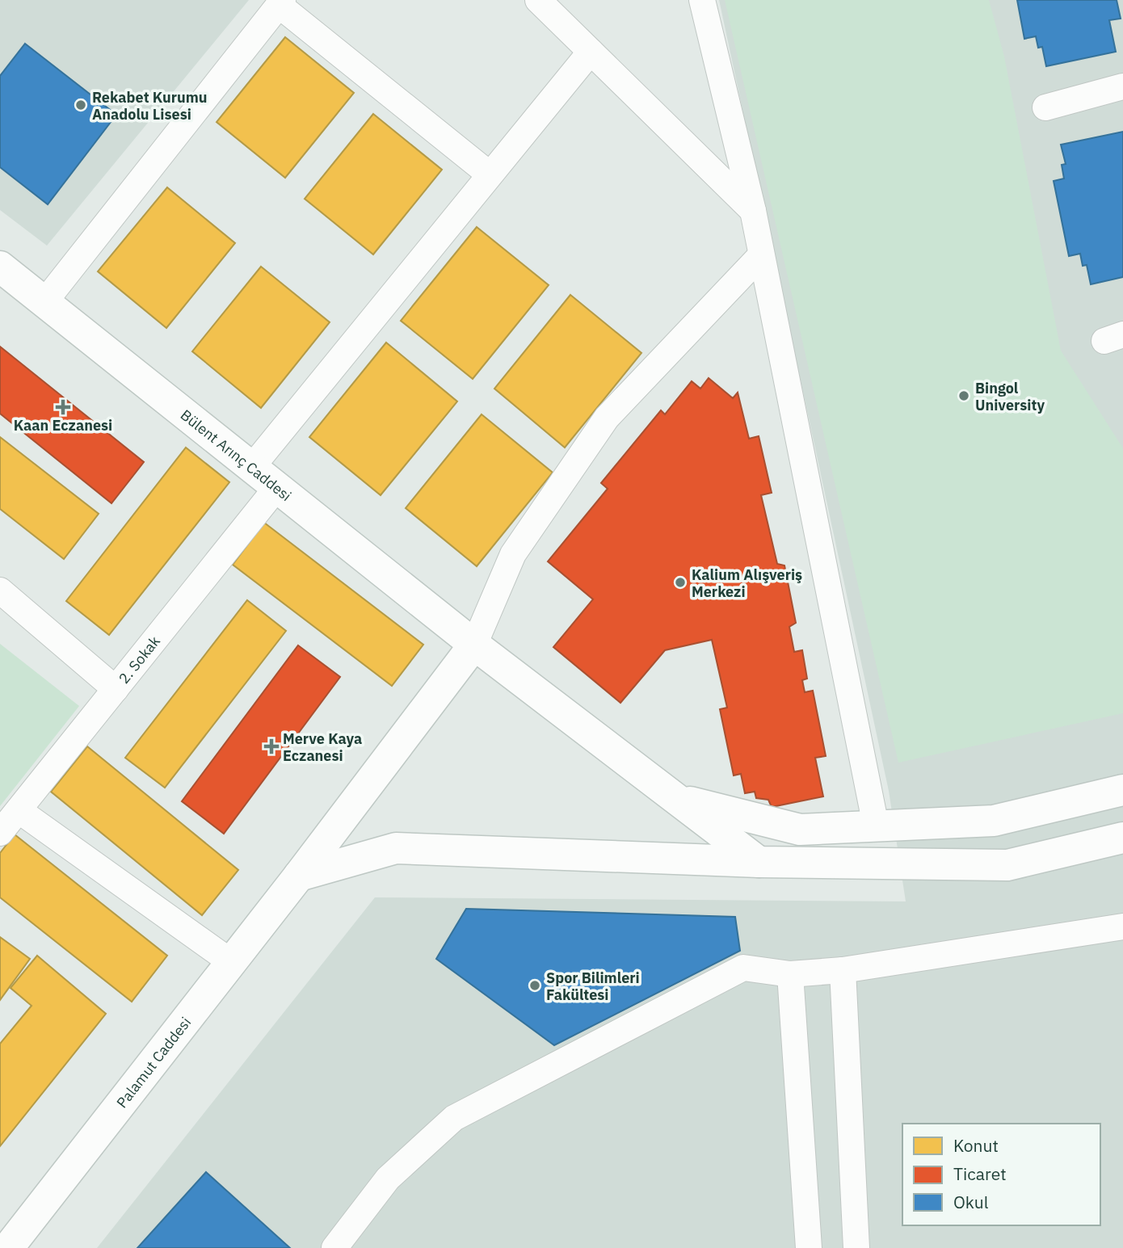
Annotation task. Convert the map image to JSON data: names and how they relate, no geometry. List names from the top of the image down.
{
  "streets": {
    "street": ["Bülent Arınç Caddesi", "2. Sokak", "Palamut Caddesi"]
  },
  "crossings": [
    ["Bülent Arınç Caddesi", "2. Sokak"],
    ["Bülent Arınç Caddesi", "Palamut Caddesi"]
  ],
  "places": {
    "other": [
      "Rekabet Kurumu Anadolu Lisesi",
      "Bingol University",
      "Kalium Alışveriş Merkezi",
      "Spor Bilimleri Fakültesi"
    ],
    "health": ["Kaan Eczanesi", "Merve Kaya Eczanesi"]
  },
  "legend": ["Konut", "Ticaret", "Okul"]
}
